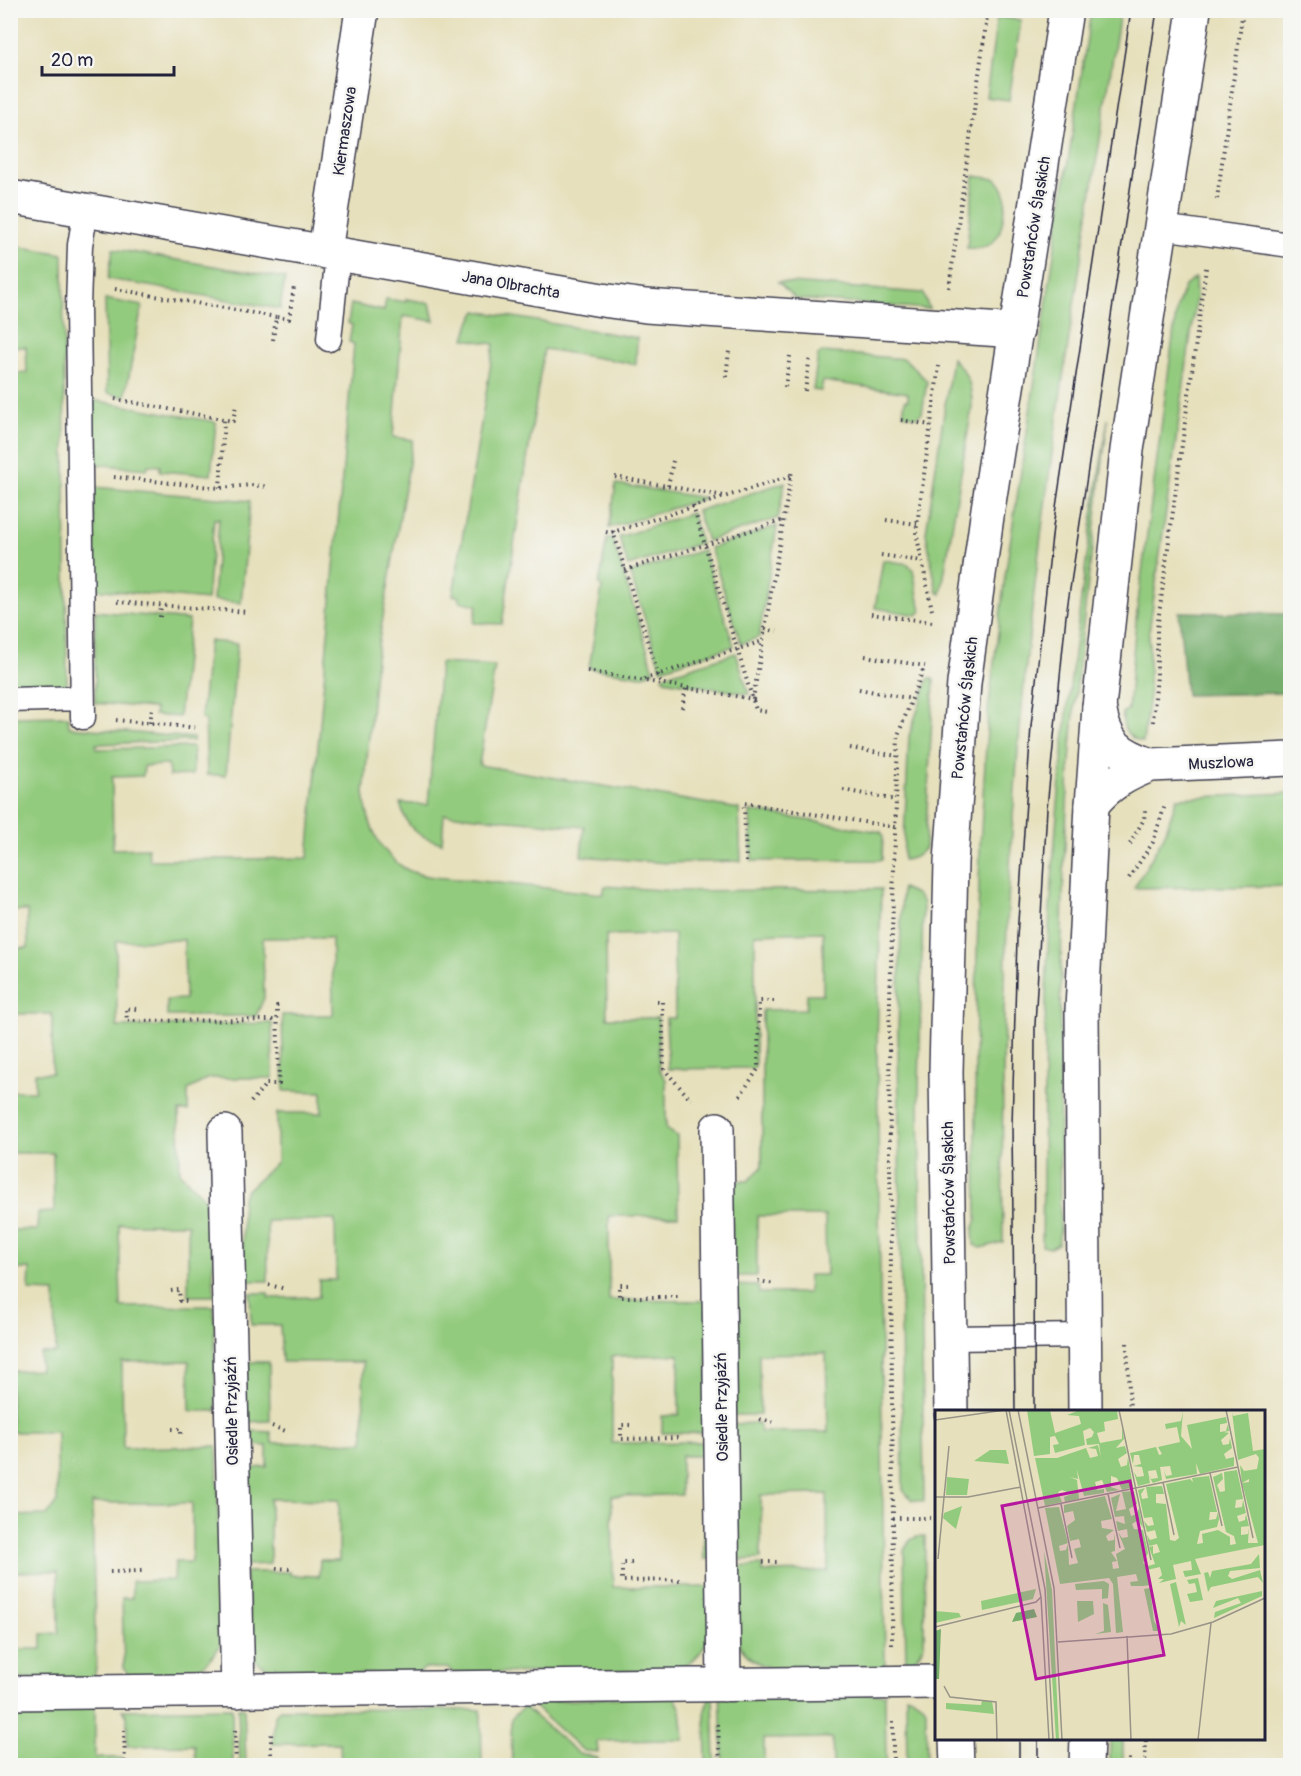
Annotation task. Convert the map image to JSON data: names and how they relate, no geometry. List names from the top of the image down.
{
  "streets": {
    "street": [
      "Kiermaszowa",
      "Powstańców Śląskich",
      "Jana Olbrachta",
      "Muszlowa",
      "Osiedle Przyjaźń"
    ]
  },
  "crossings": [
    ["Kiermaszowa", "Jana Olbrachta"],
    ["Powstańców Śląskich", "Jana Olbrachta"]
  ],
  "scale_bar": "20 m"
}
